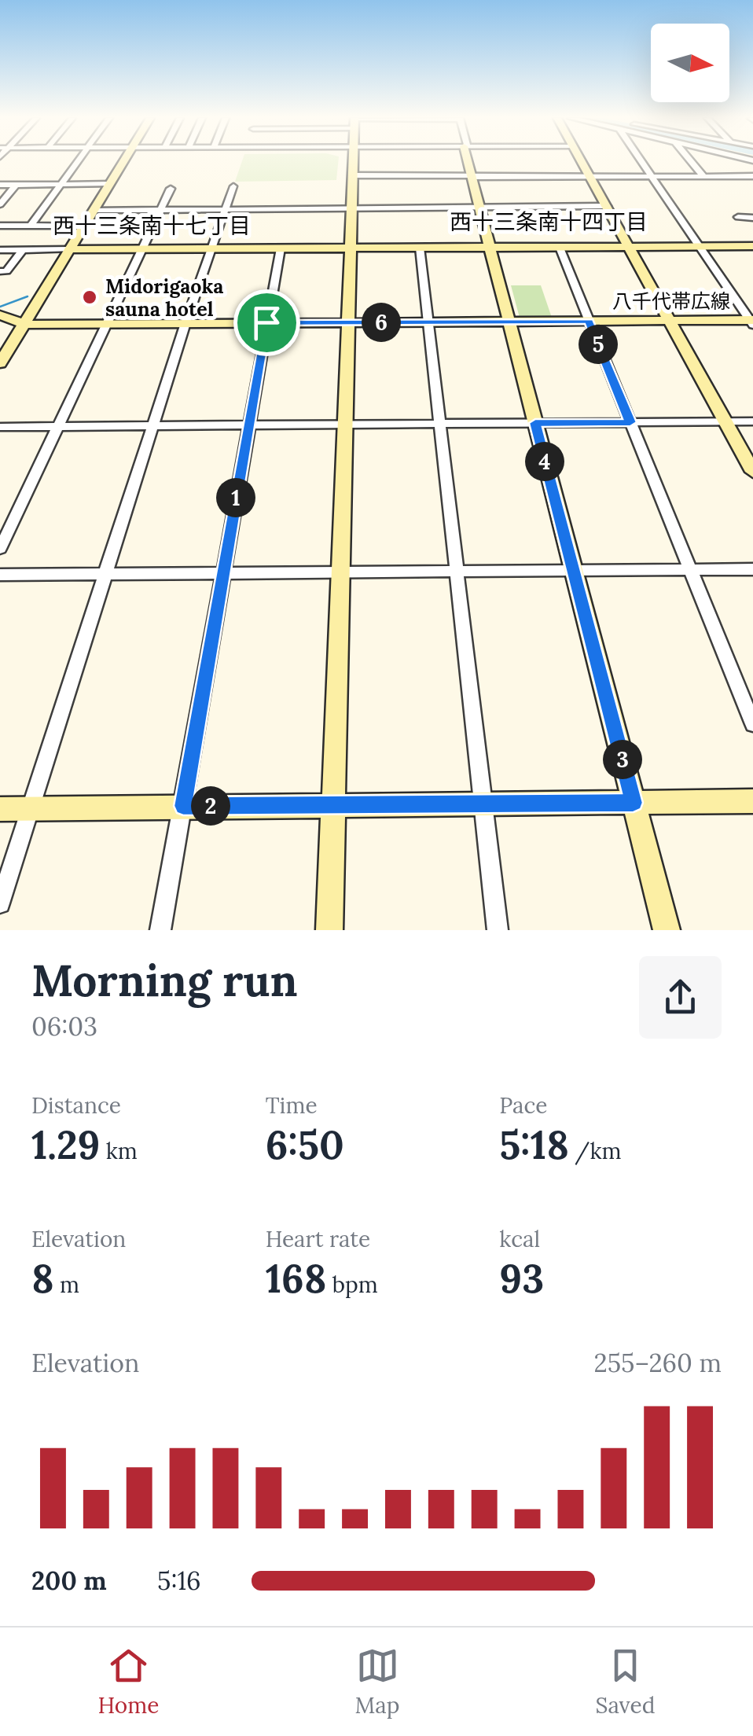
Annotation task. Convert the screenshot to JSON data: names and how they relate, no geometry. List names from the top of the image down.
{
  "streets": {
    "street": ["八千代帯広線"]
  },
  "districts": ["西十三条南十四丁目", "西十三条南十七丁目"],
  "places": ["Midorigaoka sauna hotel"],
  "north": "right",
  "page": {
    "pins": [
      "6",
      "5",
      "4",
      "1",
      "3",
      "2"
    ],
    "heading": ["Morning run", "06:03"],
    "stats": [
      ["Distance", "1.29 km"],
      ["Time", "6:50"],
      ["Pace", "5:18 /km"],
      ["Elevation", "8 m"],
      ["Heart rate", "168 bpm"],
      ["kcal", "93"]
    ],
    "chart": ["Elevation", "255–260 m"],
    "list": [
      {
        "name": "200 m",
        "note": "5:16"
      }
    ],
    "tabs": ["Home", "Map", "Saved"]
  }
}
